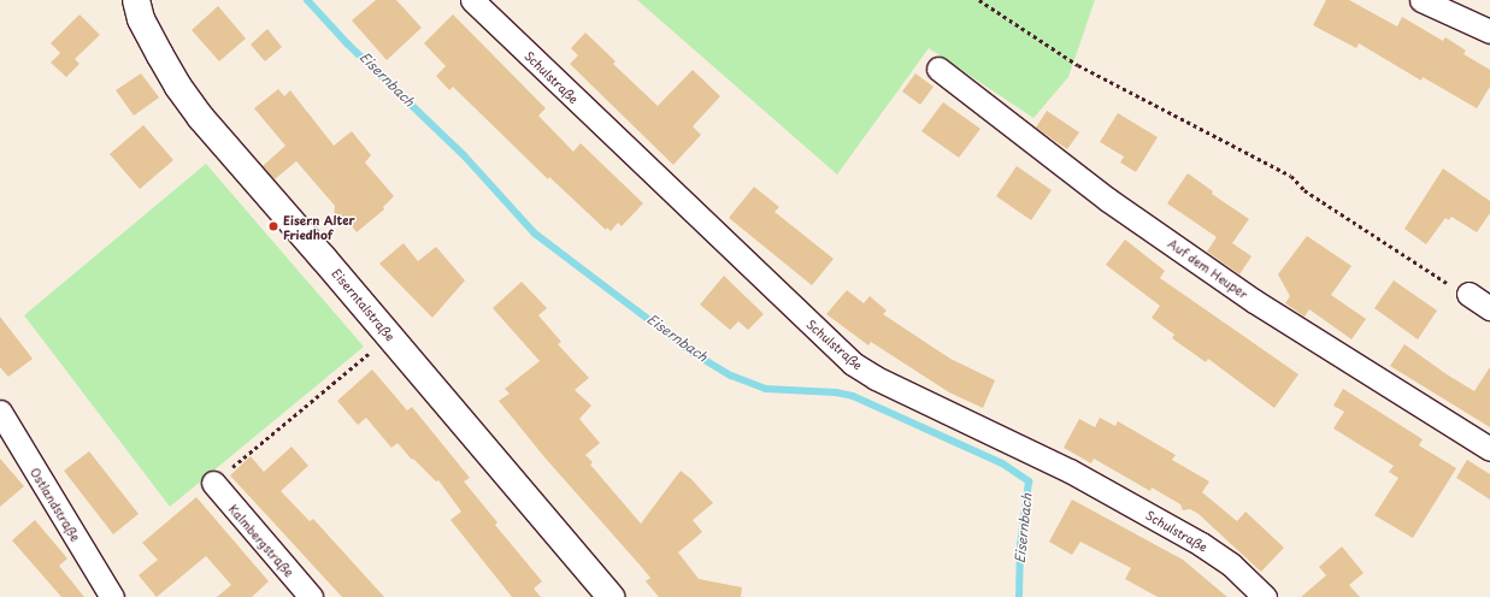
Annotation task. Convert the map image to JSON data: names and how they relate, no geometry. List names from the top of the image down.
{
  "streets": {
    "main road": ["Eiserntalstraße"],
    "street": [
      "Schulstraße",
      "Auf dem Heuper",
      "Ostlandstraße",
      "Kalmbergstraße"
    ]
  },
  "water": ["Eisernbach"],
  "places": ["Eisern Alter Friedhof"]
}
